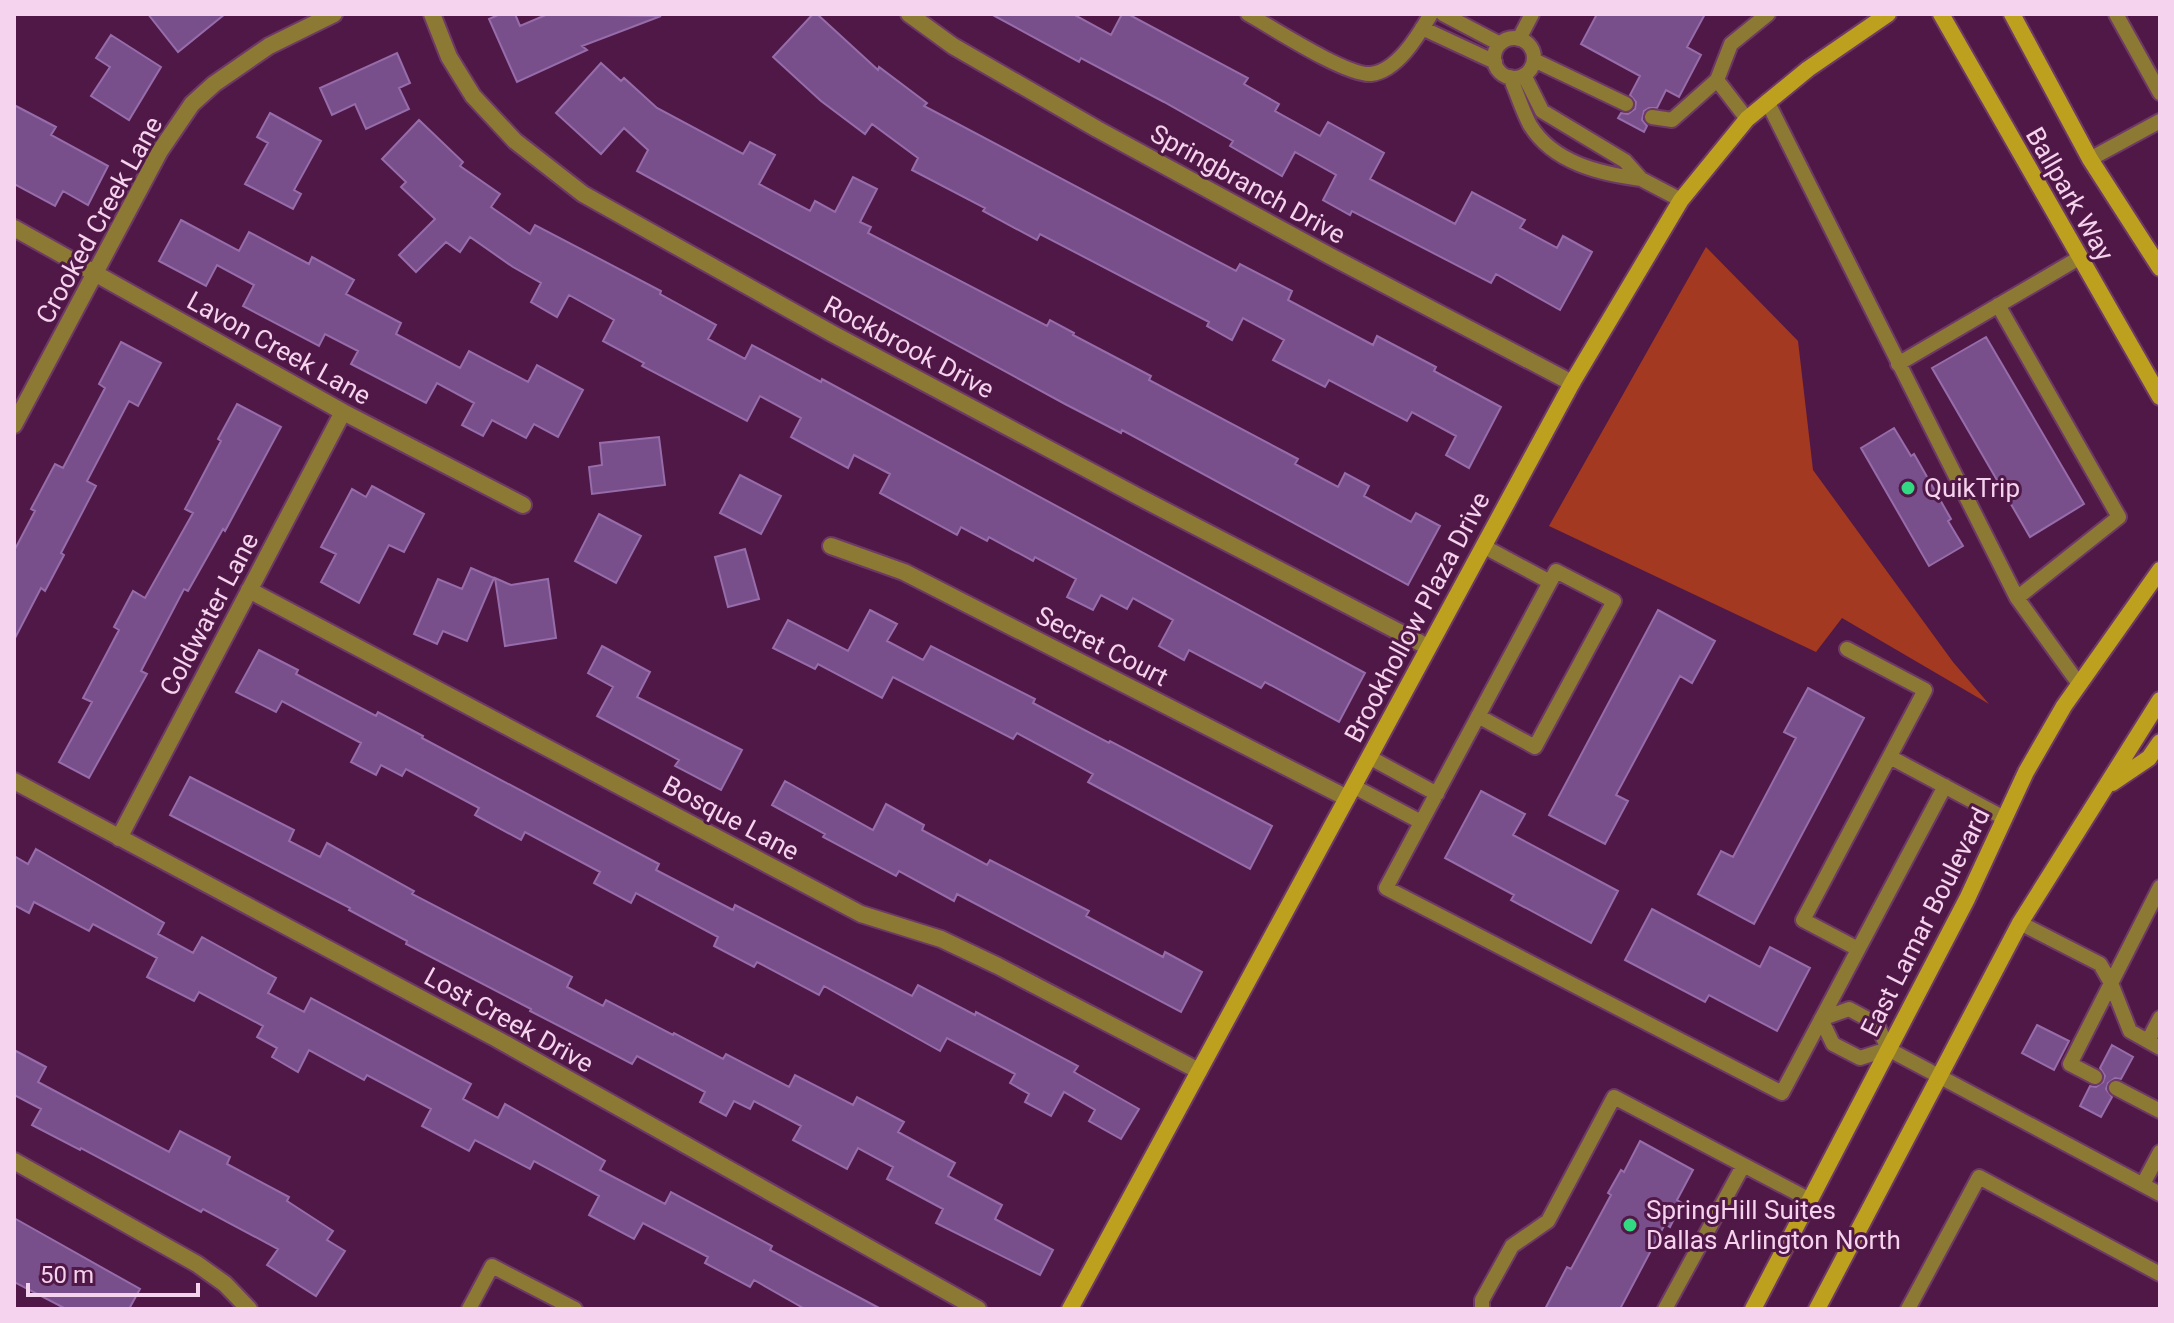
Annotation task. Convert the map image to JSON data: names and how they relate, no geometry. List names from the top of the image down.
{
  "streets": {
    "main road": ["Ballpark Way", "Brookhollow Plaza Drive", "East Lamar Boulevard"],
    "street": [
      "Springbranch Drive",
      "Crooked Creek Lane",
      "Rockbrook Drive",
      "Lavon Creek Lane",
      "Coldwater Lane",
      "Secret Court",
      "Bosque Lane",
      "Lost Creek Drive"
    ]
  },
  "crossings": [
    ["Springbranch Drive", "Brookhollow Plaza Drive"],
    ["Crooked Creek Lane", "Lavon Creek Lane"],
    ["Rockbrook Drive", "Brookhollow Plaza Drive"],
    ["Lavon Creek Lane", "Coldwater Lane"],
    ["Coldwater Lane", "Bosque Lane"],
    ["Coldwater Lane", "Lost Creek Drive"],
    ["Brookhollow Plaza Drive", "Secret Court"],
    ["Brookhollow Plaza Drive", "Bosque Lane"]
  ],
  "places": ["QuikTrip", "SpringHill Suites Dallas Arlington North"],
  "scale_bar": "50 m"
}
